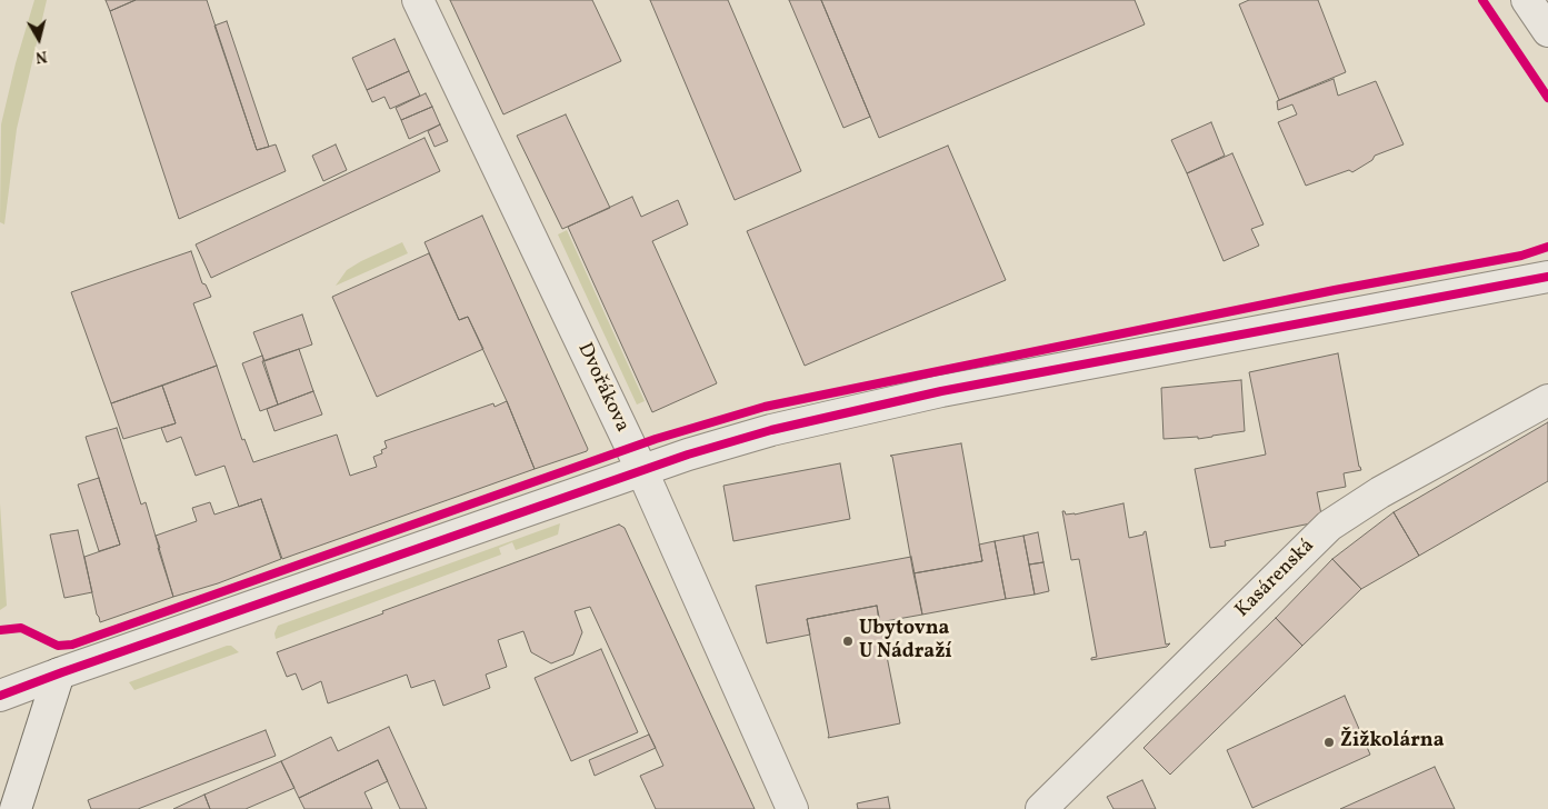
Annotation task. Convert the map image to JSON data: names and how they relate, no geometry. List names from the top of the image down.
{
  "streets": {
    "street": ["Dvořákova", "Kasárenská"]
  },
  "places": ["Ubytovna U Nádraží", "Žižkolárna"],
  "north": "bottom"
}
